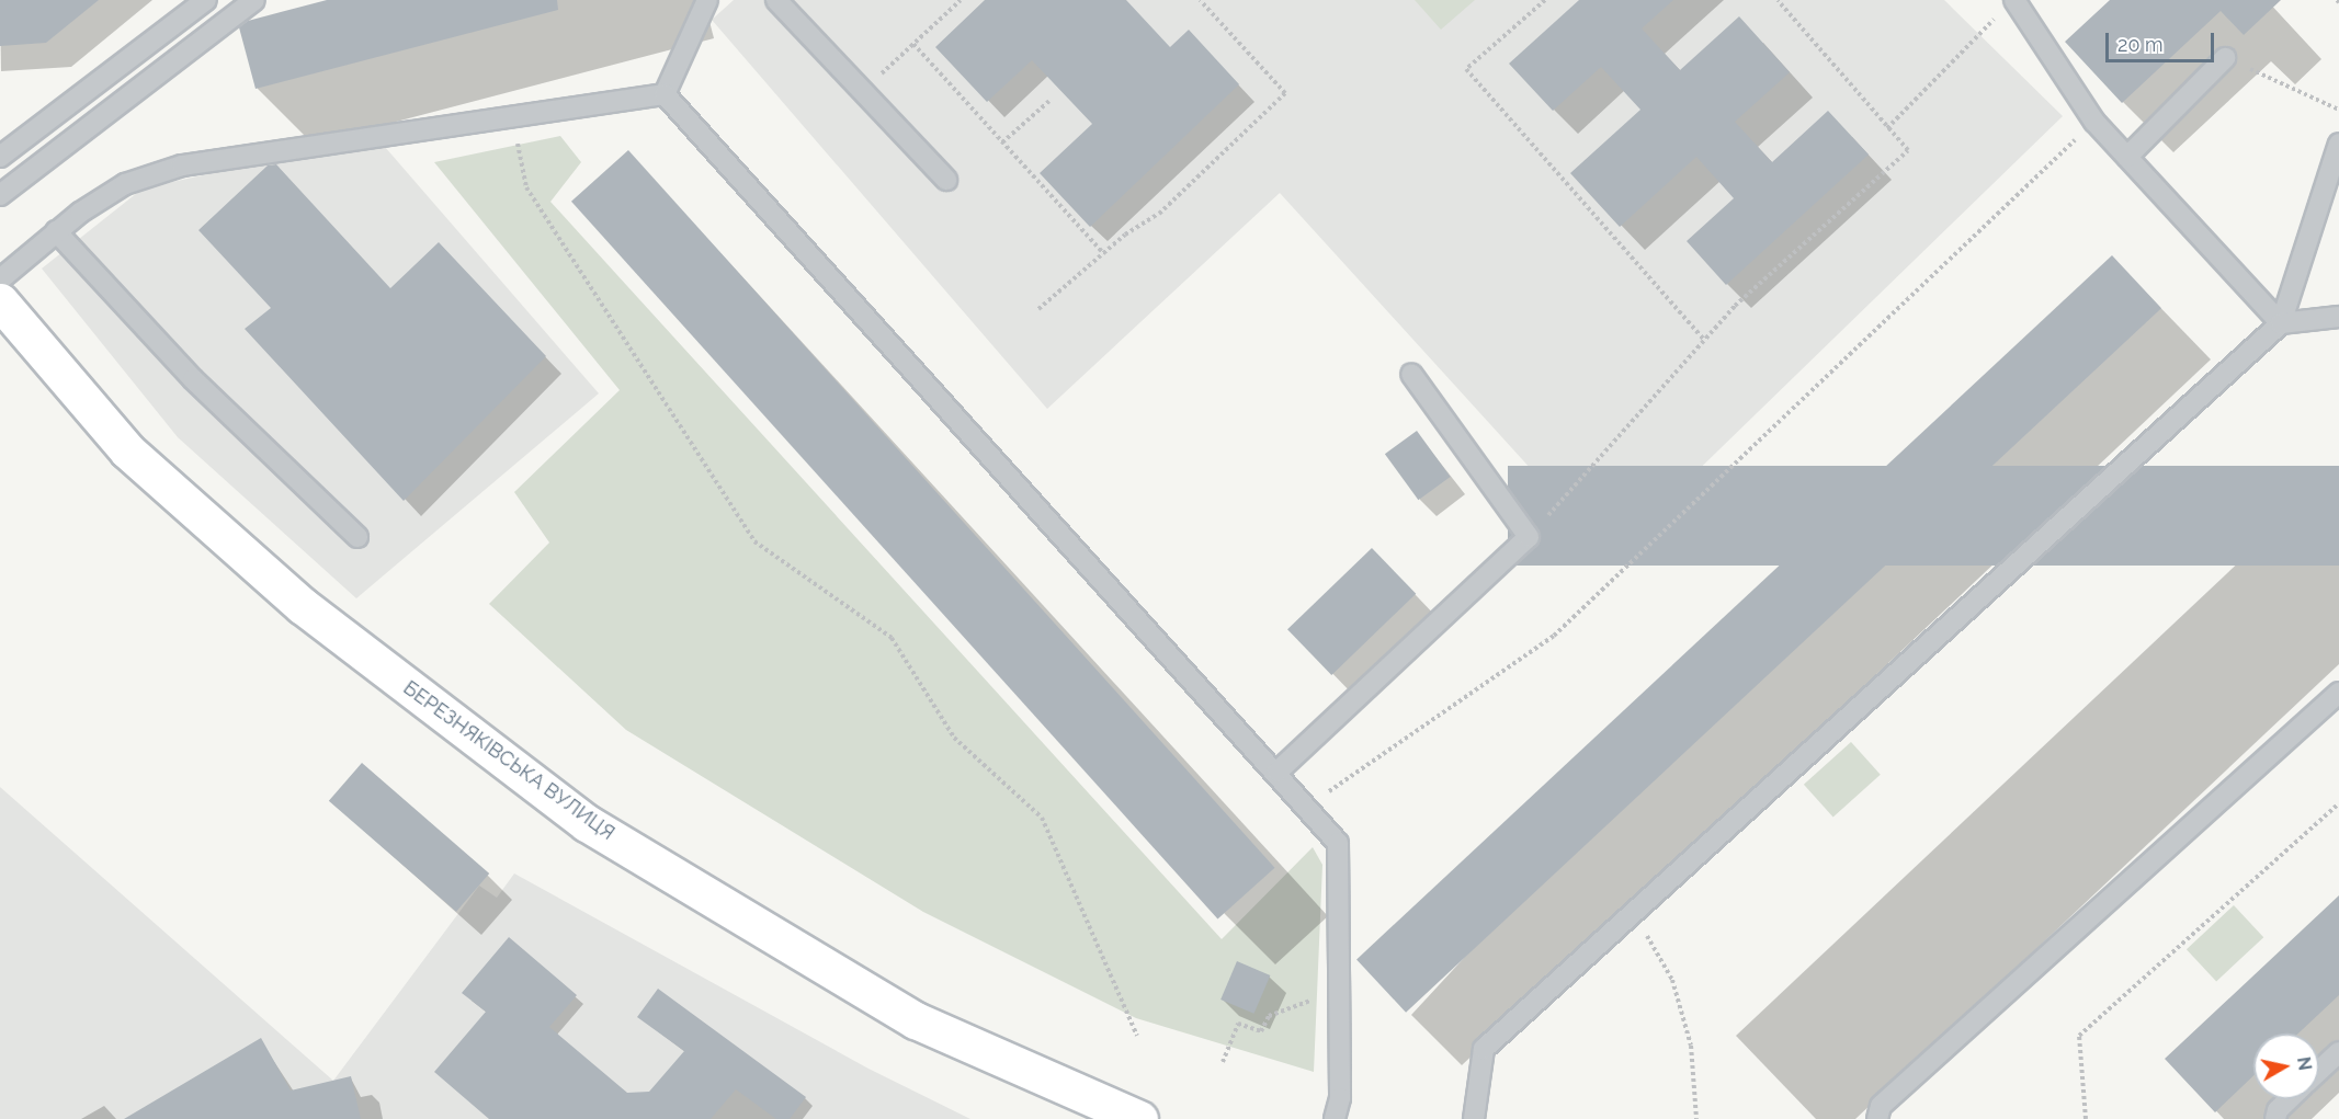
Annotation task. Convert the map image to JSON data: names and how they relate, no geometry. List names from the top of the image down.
{
  "streets": {
    "street": ["БЕРЕЗНЯКІВСЬКА ВУЛИЦЯ"]
  },
  "scale_bar": "20 m",
  "north": "right"
}
